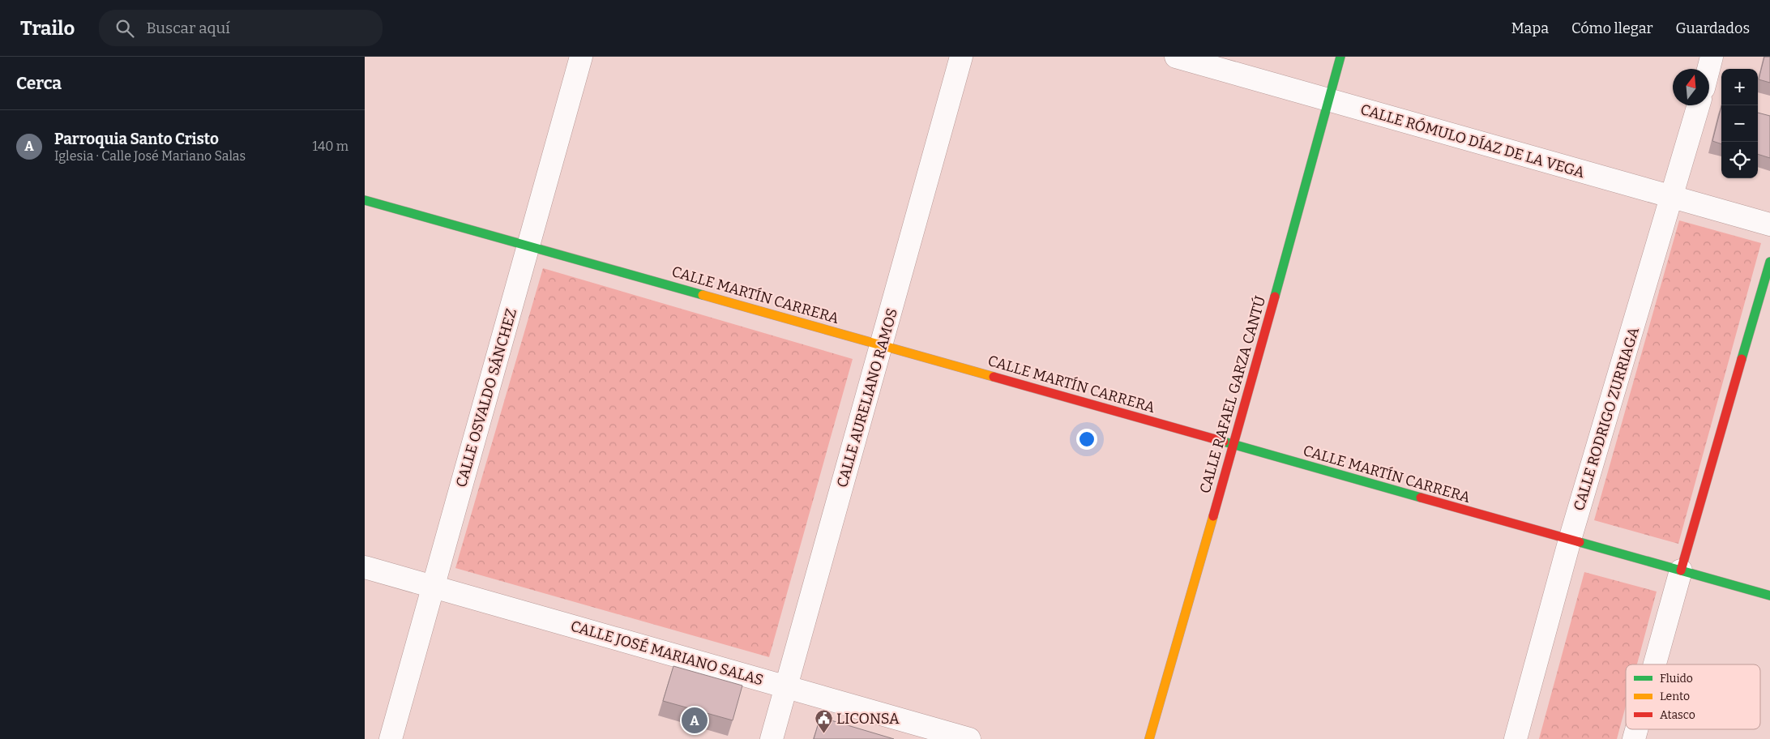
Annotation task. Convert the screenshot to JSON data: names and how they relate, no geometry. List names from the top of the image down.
{
  "streets": {
    "street": [
      "CALLE RÓMULO DÍAZ DE LA VEGA",
      "CALLE MARTÍN CARRERA",
      "CALLE RAFAEL GARZA CANTÚ",
      "CALLE OSVALDO SÁNCHEZ",
      "CALLE AURELIANO RAMOS",
      "CALLE RODRIGO ZURRIAGA",
      "CALLE JOSÉ MARIANO SALAS"
    ]
  },
  "crossings": [
    ["CALLE RÓMULO DÍAZ DE LA VEGA", "CALLE RAFAEL GARZA CANTÚ"],
    ["CALLE RÓMULO DÍAZ DE LA VEGA", "CALLE RODRIGO ZURRIAGA"],
    ["CALLE MARTÍN CARRERA", "CALLE RAFAEL GARZA CANTÚ"],
    ["CALLE MARTÍN CARRERA", "CALLE OSVALDO SÁNCHEZ"],
    ["CALLE MARTÍN CARRERA", "CALLE AURELIANO RAMOS"],
    ["CALLE MARTÍN CARRERA", "CALLE RODRIGO ZURRIAGA"],
    ["CALLE OSVALDO SÁNCHEZ", "CALLE JOSÉ MARIANO SALAS"],
    ["CALLE AURELIANO RAMOS", "CALLE JOSÉ MARIANO SALAS"]
  ],
  "places": {
    "public building": ["LICONSA"]
  },
  "legend": ["Fluido", "Lento", "Atasco"],
  "north": "top",
  "page": {
    "header": "Trailo",
    "search": "Buscar aquí",
    "nav": ["Mapa", "Cómo llegar", "Guardados"],
    "heading": "Cerca",
    "map_buttons": ["+", "−"],
    "list": [
      {
        "mark": "A",
        "name": "Parroquia Santo Cristo",
        "note": "Iglesia · Calle José Mariano Salas",
        "value": "140 m"
      }
    ],
    "pins": "A"
  }
}
